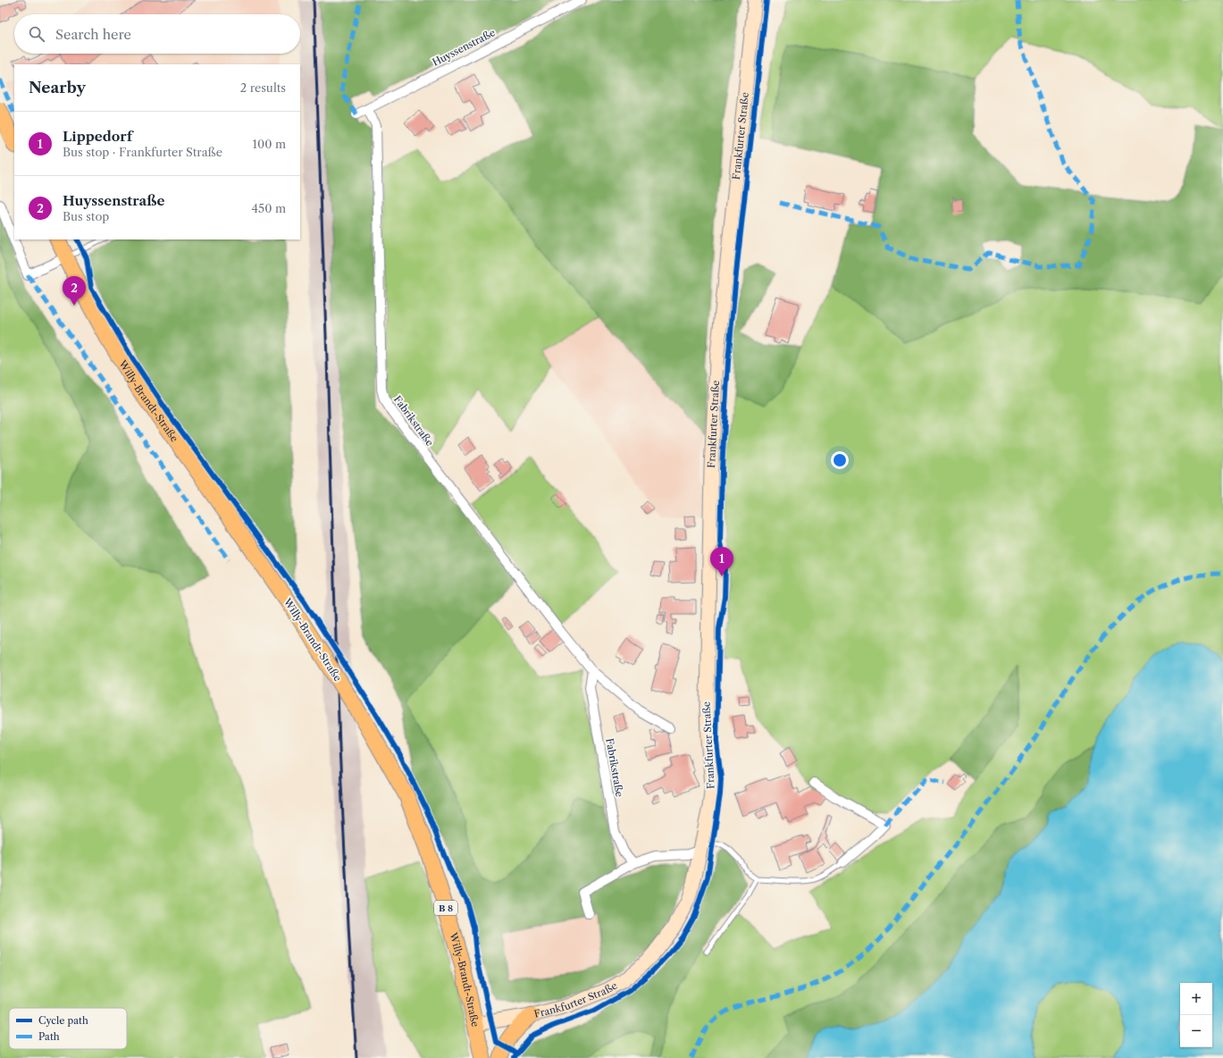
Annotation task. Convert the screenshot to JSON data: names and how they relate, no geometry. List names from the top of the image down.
{
  "streets": {
    "main road": ["Frankfurter Straße", "Willy-Brandt-Straße", "B 8"],
    "street": ["Huyssenstraße", "Fabrikstraße"]
  },
  "crossings": [
    ["Huyssenstraße", "Fabrikstraße"],
    ["Frankfurter Straße", "Willy-Brandt-Straße"]
  ],
  "legend": ["Cycle path", "Path"],
  "page": {
    "search": "Search here",
    "heading": ["Nearby", "2 results"],
    "list": [
      {
        "mark": "1",
        "name": "Lippedorf",
        "note": "Bus stop · Frankfurter Straße",
        "value": "100 m"
      },
      {
        "mark": "2",
        "name": "Huyssenstraße",
        "note": "Bus stop",
        "value": "450 m"
      }
    ],
    "pins": ["2", "1"],
    "map_buttons": ["+", "−"]
  }
}
